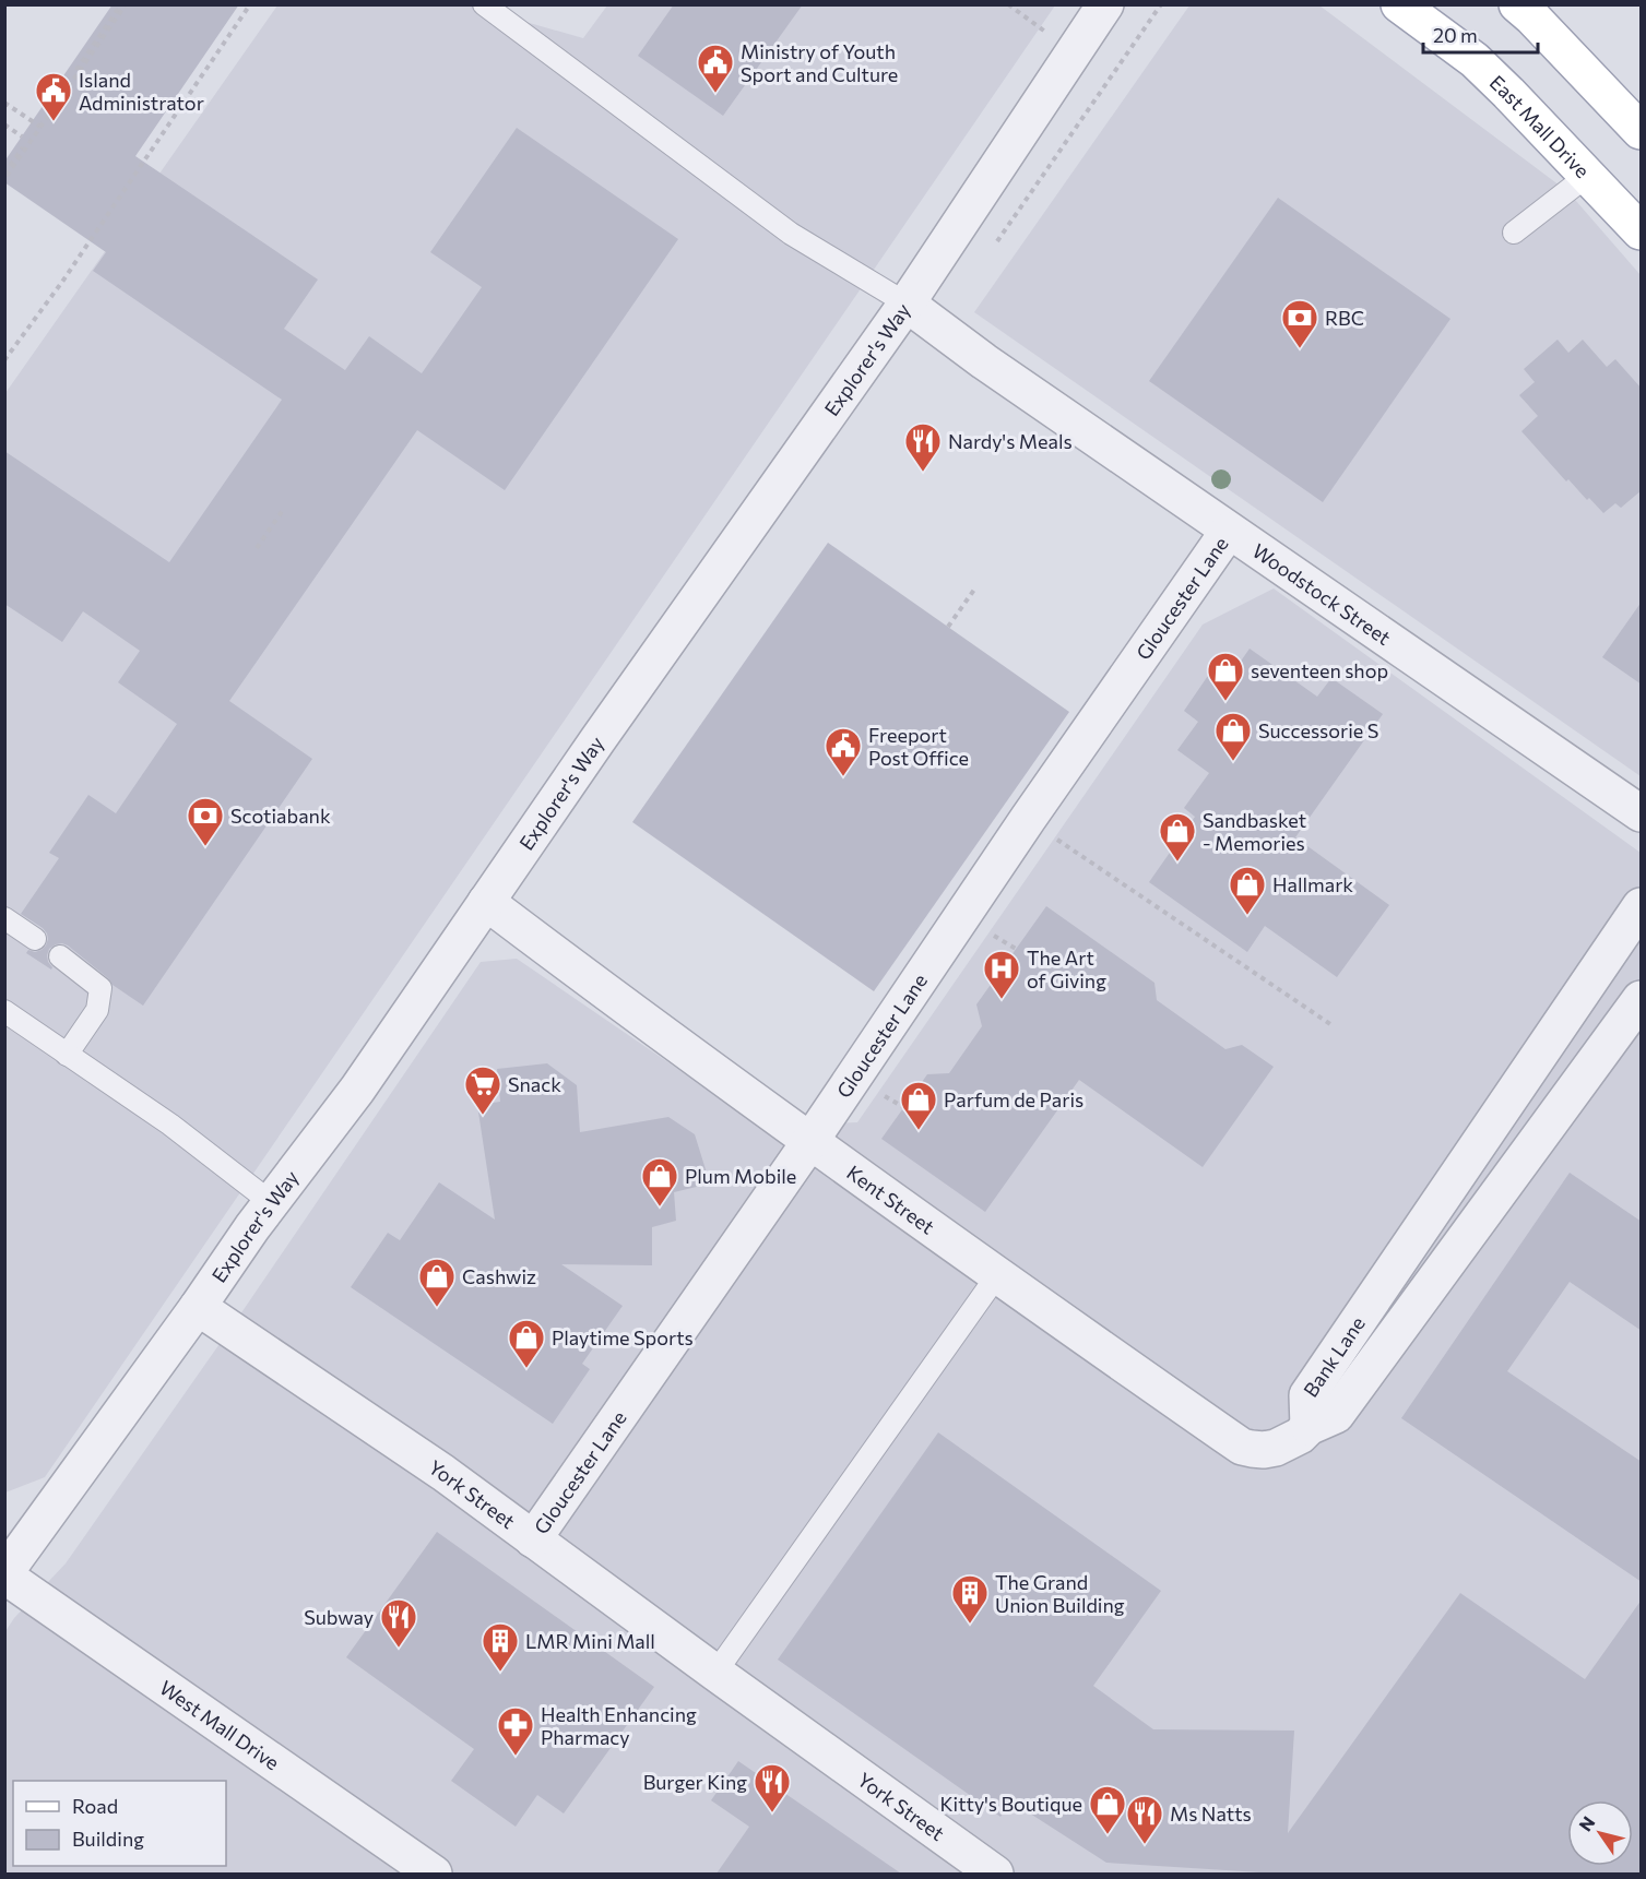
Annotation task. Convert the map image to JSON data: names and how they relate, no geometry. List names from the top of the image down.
{
  "streets": {
    "main road": ["East Mall Drive"],
    "street": [
      "Explorer's Way",
      "Woodstock Street",
      "Gloucester Lane",
      "Kent Street",
      "Bank Lane",
      "York Street",
      "West Mall Drive"
    ]
  },
  "crossings": [
    ["Explorer's Way", "Woodstock Street"],
    ["Explorer's Way", "Kent Street"],
    ["Explorer's Way", "York Street"],
    ["Explorer's Way", "West Mall Drive"],
    ["Woodstock Street", "Gloucester Lane"],
    ["Gloucester Lane", "Kent Street"],
    ["Gloucester Lane", "York Street"],
    ["Kent Street", "Bank Lane"]
  ],
  "places": {
    "public building": ["Ministry of Youth Sport and Culture", "Island Administrator", "Freeport Post Office"],
    "bank": ["RBC", "Scotiabank"],
    "restaurant": [
      "Nardy's Meals",
      "Subway",
      "Burger King",
      "Ms Natts"
    ],
    "shop": [
      "seventeen shop",
      "Successorie S",
      "Sandbasket - Memories",
      "Hallmark",
      "Parfum de Paris",
      "Plum Mobile",
      "Cashwiz",
      "Playtime Sports",
      "Kitty's Boutique"
    ],
    "hospital": ["The Art of Giving"],
    "supermarket": ["Snack"],
    "building": ["The Grand Union Building", "LMR Mini Mall"],
    "pharmacy": ["Health Enhancing Pharmacy"]
  },
  "legend": ["Road", "Building"],
  "scale_bar": "20 m",
  "north": "top left"
}
